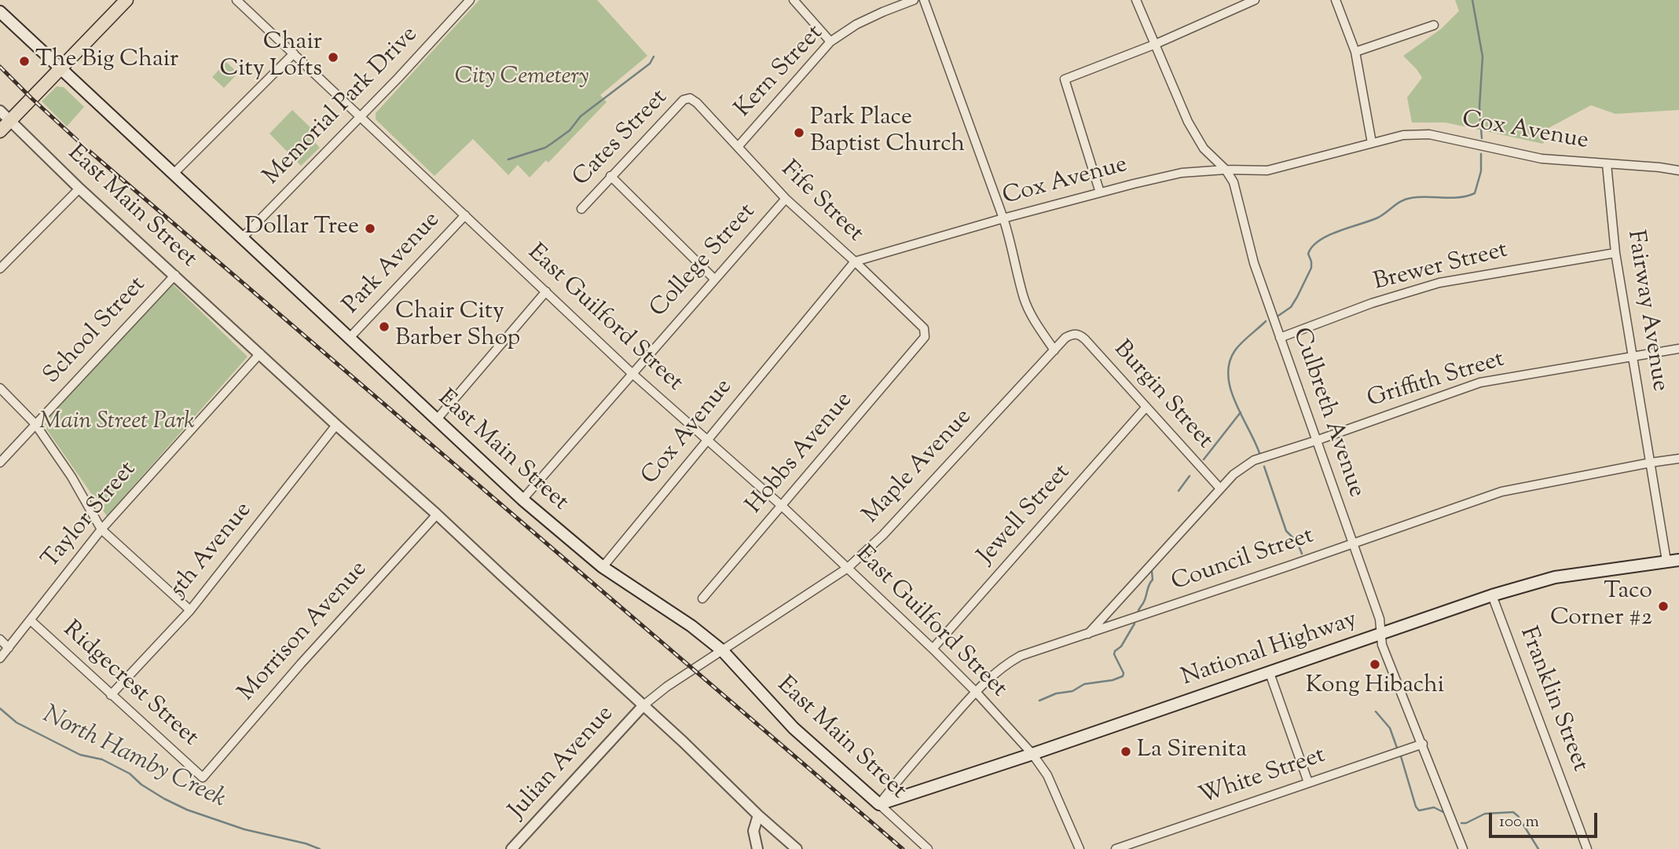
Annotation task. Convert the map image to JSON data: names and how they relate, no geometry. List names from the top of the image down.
{
  "streets": {
    "main road": ["East Main Street", "National Highway"],
    "street": [
      "Kern Street",
      "Memorial Park Drive",
      "Cox Avenue",
      "Cates Street",
      "Fife Street",
      "College Street",
      "Park Avenue",
      "Brewer Street",
      "Fairway Avenue",
      "East Guilford Street",
      "School Street",
      "Griffith Street",
      "Burgin Street",
      "Culbreth Avenue",
      "Hobbs Avenue",
      "Maple Avenue",
      "Jewell Street",
      "Taylor Street",
      "5th Avenue",
      "Council Street",
      "Morrison Avenue",
      "Ridgecrest Street",
      "Franklin Street",
      "Julian Avenue",
      "White Street"
    ]
  },
  "crossings": [
    ["Kern Street", "Fife Street"],
    ["Memorial Park Drive", "East Main Street"],
    ["Memorial Park Drive", "East Guilford Street"],
    ["Cox Avenue", "Fife Street"],
    ["Cox Avenue", "East Main Street"],
    ["Cox Avenue", "Fairway Avenue"],
    ["Cox Avenue", "East Guilford Street"],
    ["Cox Avenue", "Culbreth Avenue"],
    ["Cates Street", "Fife Street"],
    ["Fife Street", "College Street"],
    ["Fife Street", "Hobbs Avenue"],
    ["East Main Street", "College Street"],
    ["East Main Street", "Park Avenue"],
    ["East Main Street", "School Street"],
    ["East Main Street", "Maple Avenue"],
    ["East Main Street", "Taylor Street"],
    ["East Main Street", "5th Avenue"],
    ["East Main Street", "Council Street"],
    ["East Main Street", "Morrison Avenue"],
    ["East Main Street", "National Highway"],
    ["East Main Street", "Julian Avenue"],
    ["College Street", "East Guilford Street"],
    ["Park Avenue", "East Guilford Street"],
    ["Brewer Street", "Fairway Avenue"],
    ["Brewer Street", "Culbreth Avenue"],
    ["Fairway Avenue", "Griffith Street"],
    ["Fairway Avenue", "Council Street"],
    ["Fairway Avenue", "National Highway"],
    ["East Guilford Street", "Hobbs Avenue"],
    ["East Guilford Street", "Maple Avenue"],
    ["East Guilford Street", "Jewell Street"],
    ["East Guilford Street", "Council Street"],
    ["East Guilford Street", "National Highway"],
    ["Griffith Street", "Burgin Street"],
    ["Griffith Street", "Culbreth Avenue"],
    ["Griffith Street", "Council Street"],
    ["Burgin Street", "Maple Avenue"],
    ["Burgin Street", "Jewell Street"],
    ["Culbreth Avenue", "Council Street"],
    ["Culbreth Avenue", "National Highway"],
    ["Culbreth Avenue", "White Street"],
    ["Maple Avenue", "Julian Avenue"],
    ["Taylor Street", "Ridgecrest Street"],
    ["5th Avenue", "Ridgecrest Street"],
    ["Council Street", "National Highway"],
    ["Morrison Avenue", "Ridgecrest Street"],
    ["National Highway", "Franklin Street"]
  ],
  "water": ["North Hamby Creek"],
  "parks": ["City Cemetery", "Main Street Park"],
  "places": [
    "Chair City Lofts",
    "The Big Chair",
    "Park Place Baptist Church",
    "Dollar Tree",
    "Chair City Barber Shop",
    "Taco Corner #2",
    "Kong Hibachi",
    "La Sirenita"
  ],
  "scale_bar": "100 m"
}
